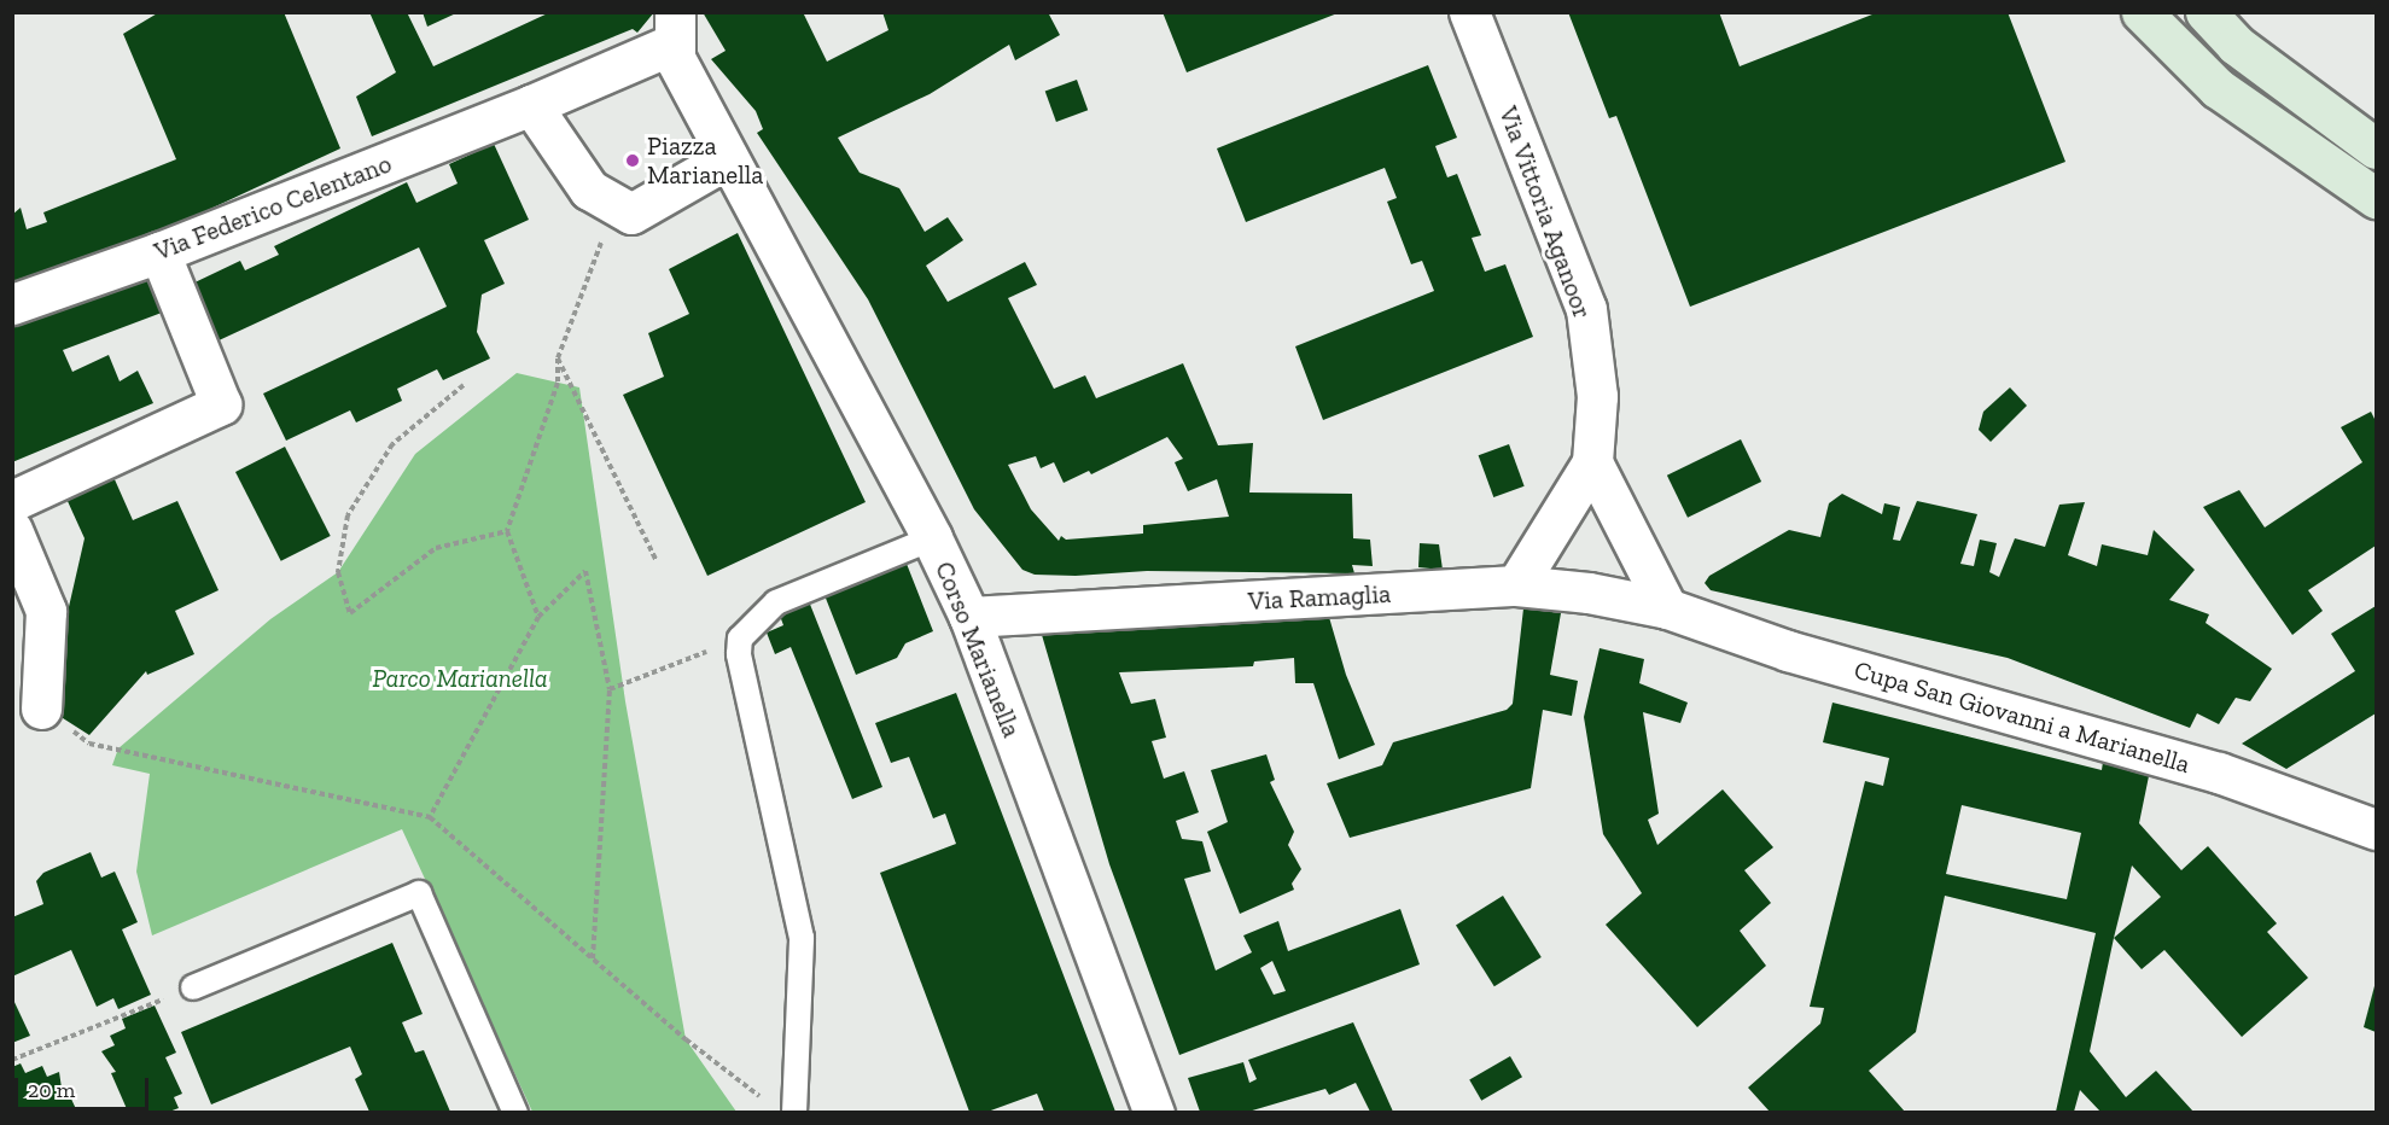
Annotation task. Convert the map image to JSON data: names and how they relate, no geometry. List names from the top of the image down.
{
  "streets": {
    "street": [
      "Via Federico Celentano",
      "Via Vittoria Aganoor",
      "Via Ramaglia",
      "Corso Marianella",
      "Cupa San Giovanni a Marianella"
    ]
  },
  "crossings": [
    ["Via Vittoria Aganoor", "Via Ramaglia"],
    ["Via Ramaglia", "Corso Marianella"],
    ["Via Ramaglia", "Cupa San Giovanni a Marianella"]
  ],
  "parks": ["Parco Marianella"],
  "places": ["Piazza Marianella"],
  "scale_bar": "20 m"
}
